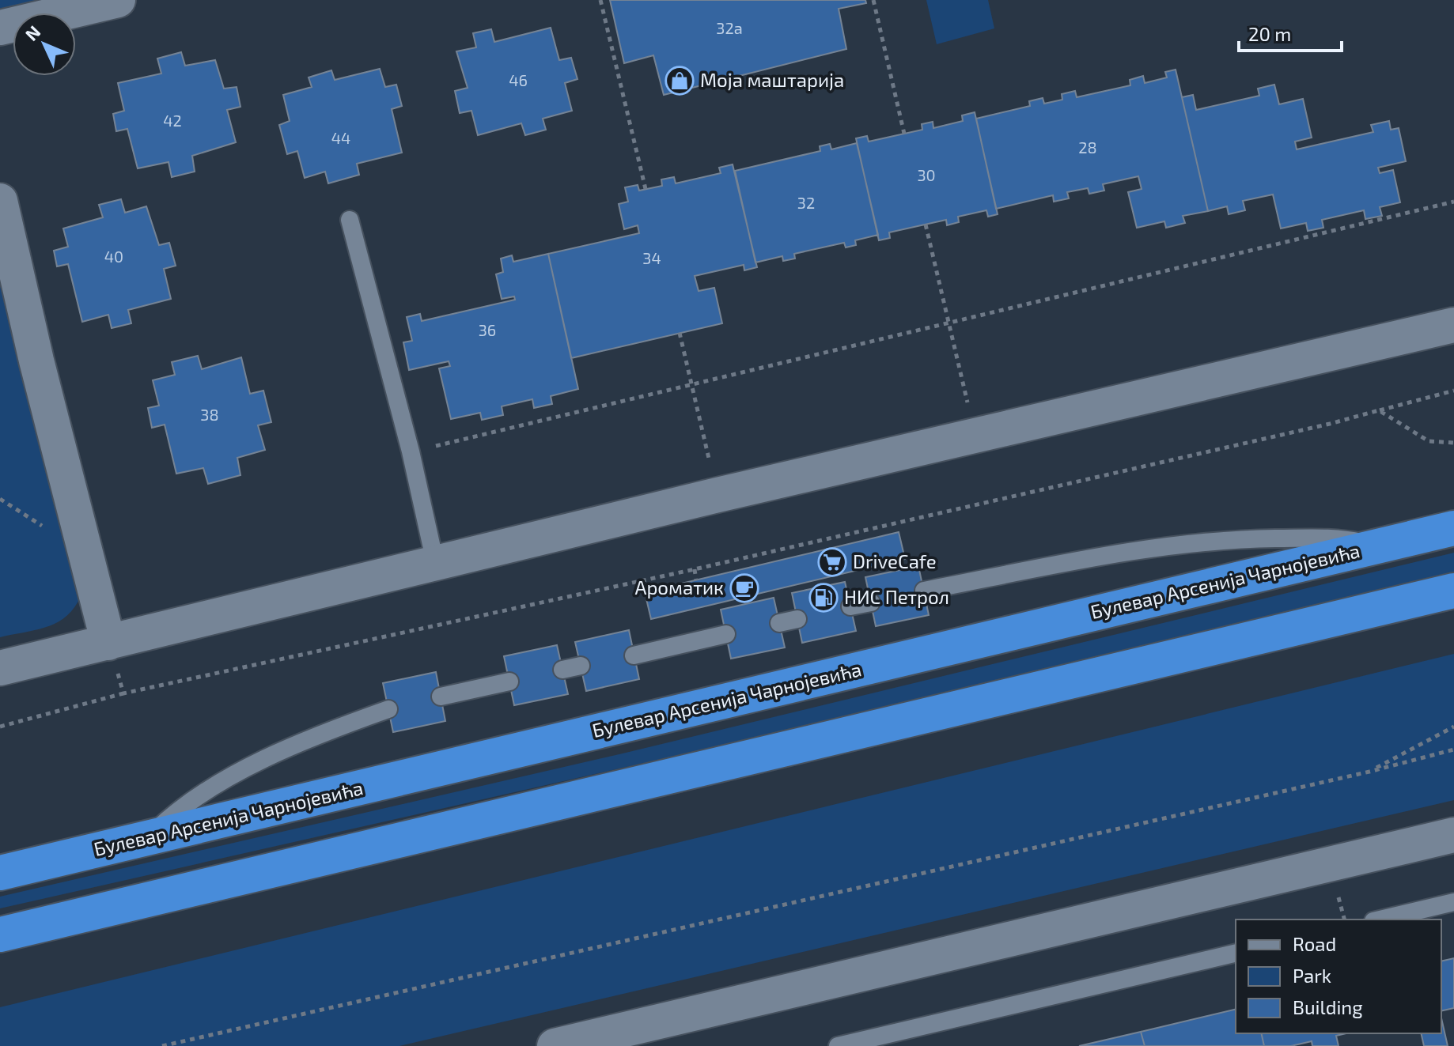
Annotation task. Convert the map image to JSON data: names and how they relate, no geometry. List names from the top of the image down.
{
  "streets": {
    "highway": ["Булевар Арсенија Чарнојевића"]
  },
  "places": {
    "shop": ["Моја маштарија"],
    "supermarket": ["DriveCafe"],
    "cafe": ["Ароматик"],
    "fuel station": ["НИС Петрол"]
  },
  "house_numbers": [
    "32a",
    "46",
    "42",
    "44",
    "28",
    "30",
    "32",
    "40",
    "34",
    "36",
    "38"
  ],
  "legend": ["Road", "Park", "Building"],
  "scale_bar": "20 m",
  "north": "top left"
}
